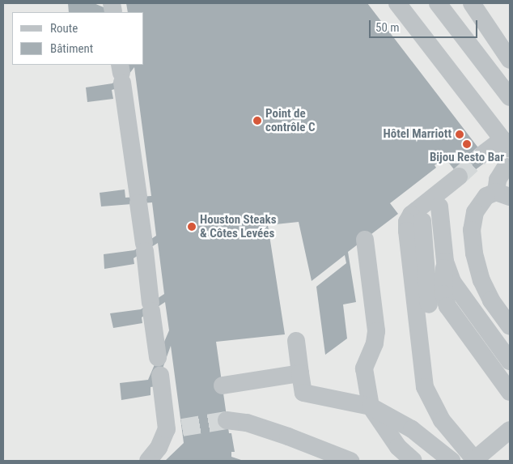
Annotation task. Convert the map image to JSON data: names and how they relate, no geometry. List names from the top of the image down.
{
  "places": [
    "Point de contrôle C",
    "Hôtel Marriott",
    "Bijou Resto Bar",
    "Houston Steaks & Côtes Levées"
  ],
  "legend": ["Route", "Bâtiment"],
  "scale_bar": "50 m"
}
